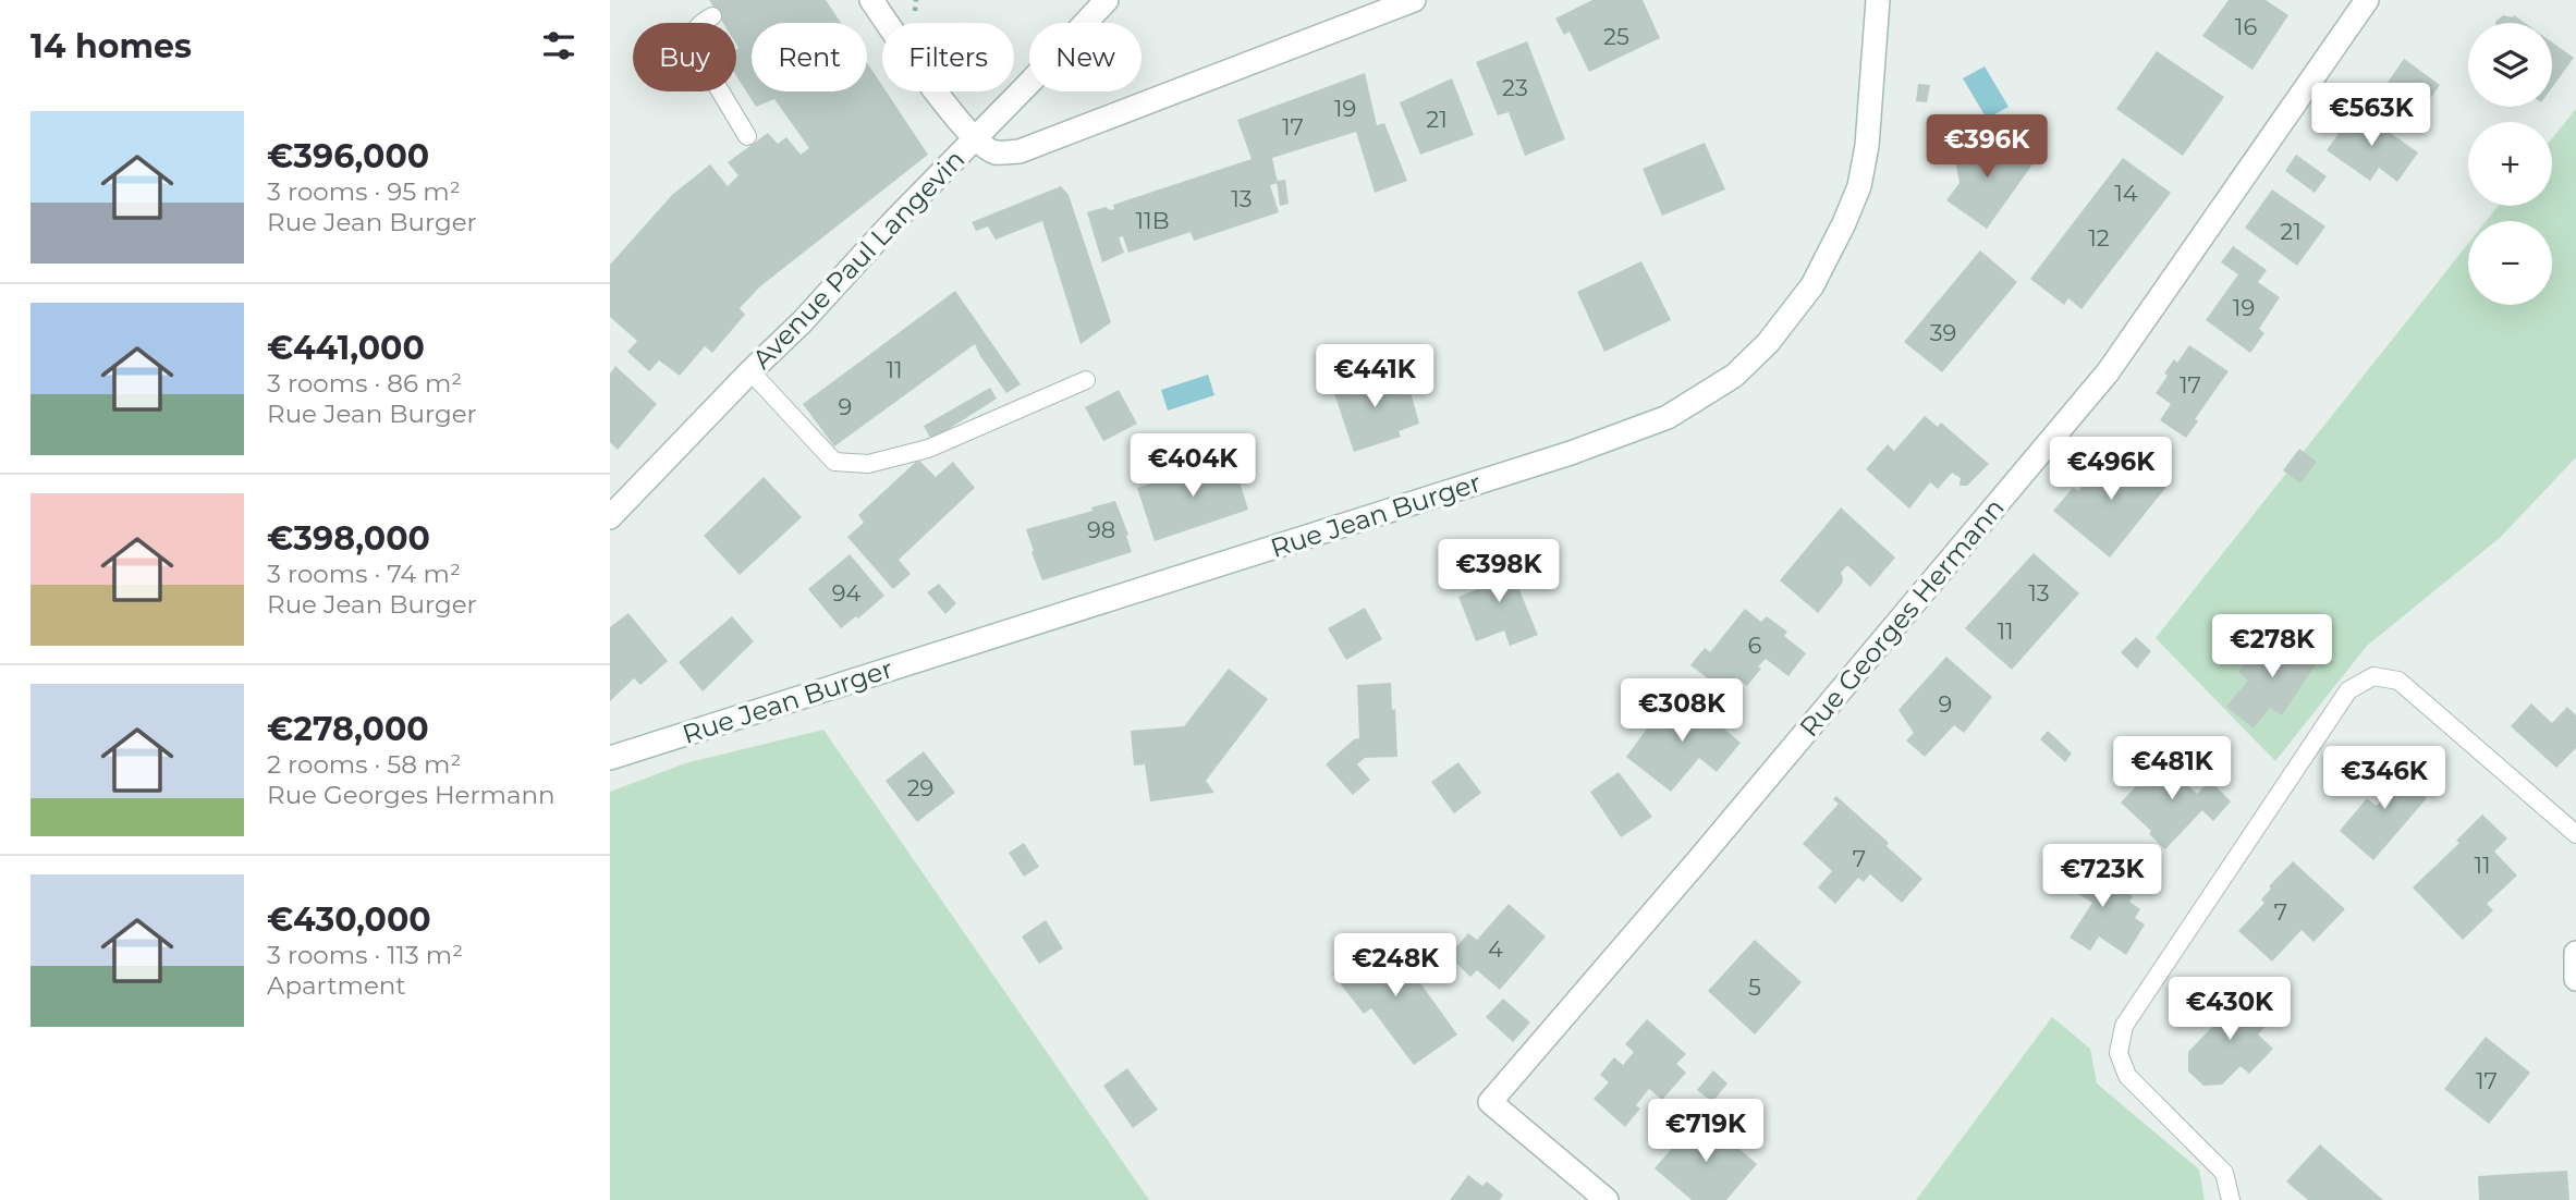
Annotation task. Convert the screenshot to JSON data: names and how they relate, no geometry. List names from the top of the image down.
{
  "streets": {
    "main road": ["Avenue Paul Langevin", "Rue Jean Burger", "Rue Georges Hermann"]
  },
  "house_numbers": [
    "16",
    "25",
    "23",
    "19",
    "21",
    "17",
    "14",
    "13",
    "11B",
    "21",
    "12",
    "19",
    "39",
    "11",
    "17",
    "9",
    "98",
    "94",
    "13",
    "11",
    "6",
    "9",
    "29",
    "7",
    "11",
    "7",
    "4",
    "5",
    "17"
  ],
  "page": {
    "heading": "14 homes",
    "map_buttons": ["+", "−"],
    "chip": [
      "Buy",
      "Rent",
      "Filters",
      "New"
    ],
    "price": [
      "€563K",
      "€396K",
      "€441K",
      "€404K",
      "€496K",
      "€398K",
      "€278K",
      "€308K",
      "€481K",
      "€346K",
      "€723K",
      "€248K",
      "€430K",
      "€719K"
    ],
    "list": [
      {
        "name": "€396,000",
        "note": "3 rooms · 95 m² · Rue Jean Burger"
      },
      {
        "name": "€441,000",
        "note": "3 rooms · 86 m² · Rue Jean Burger"
      },
      {
        "name": "€398,000",
        "note": "3 rooms · 74 m² · Rue Jean Burger"
      },
      {
        "name": "€278,000",
        "note": "2 rooms · 58 m² · Rue Georges Hermann"
      },
      {
        "name": "€430,000",
        "note": "3 rooms · 113 m² · Apartment"
      }
    ]
  }
}
